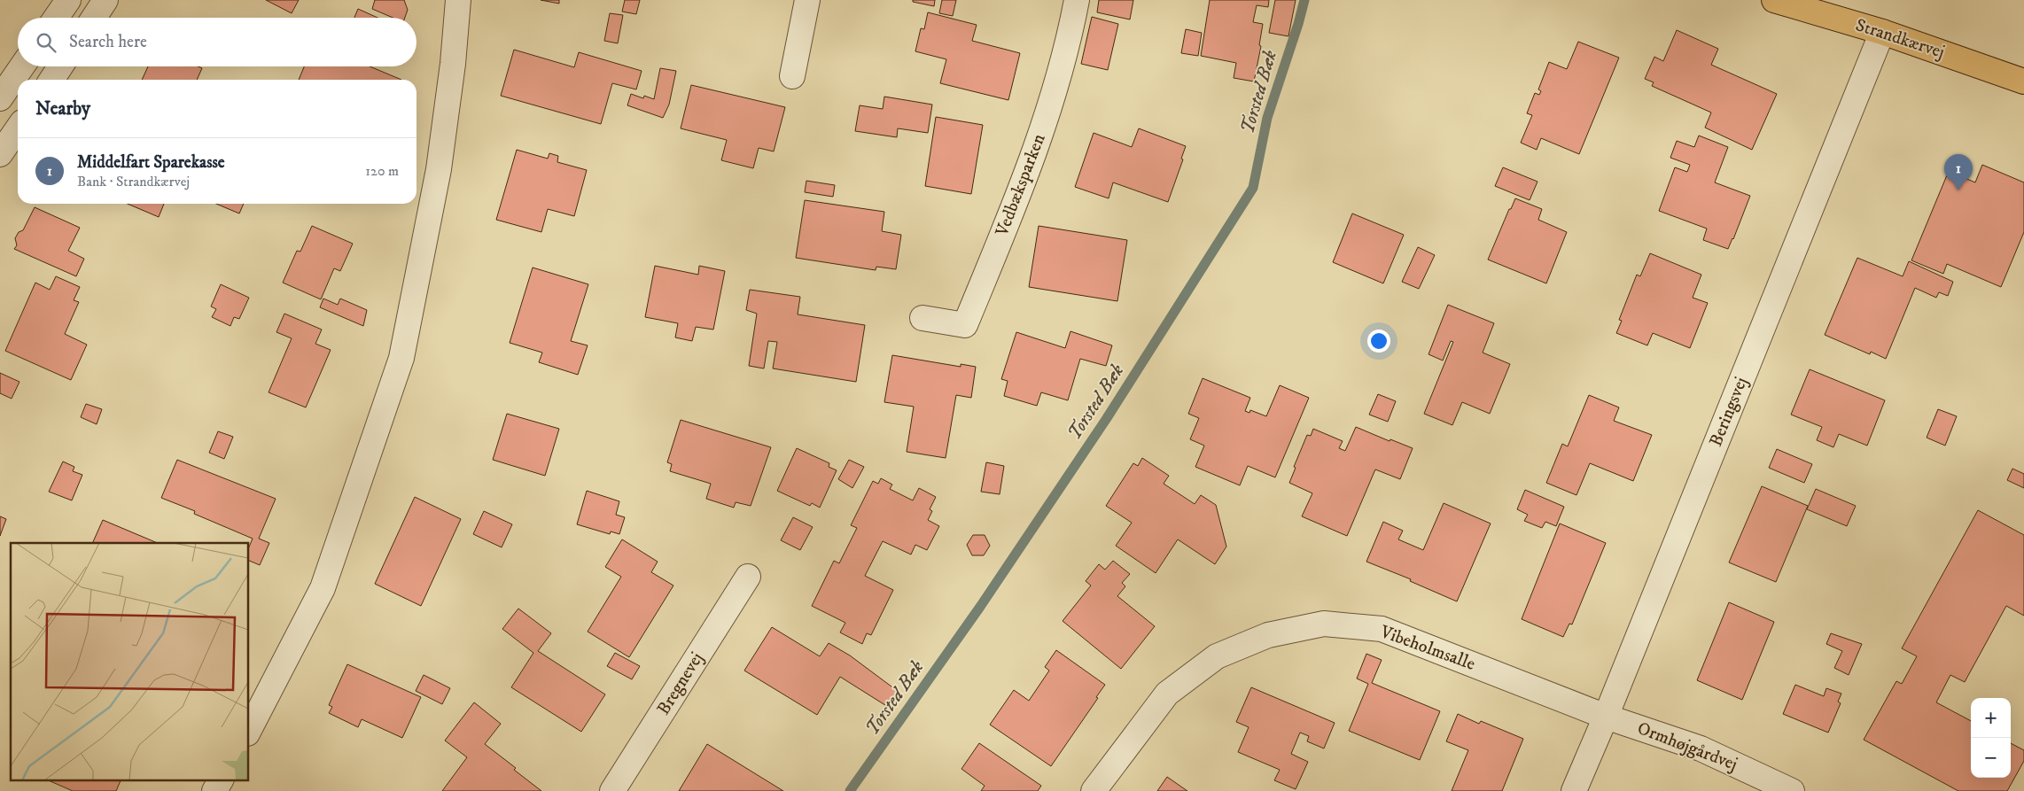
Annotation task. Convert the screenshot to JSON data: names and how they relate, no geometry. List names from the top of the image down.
{
  "streets": {
    "main road": ["Strandkærvej"],
    "street": [
      "Vedbæksparken",
      "Beringsvej",
      "Vibeholmsalle",
      "Bregnevej",
      "Ormhøjgårdvej"
    ]
  },
  "crossings": [
    ["Strandkærvej", "Beringsvej"],
    ["Beringsvej", "Vibeholmsalle"],
    ["Beringsvej", "Ormhøjgårdvej"],
    ["Vibeholmsalle", "Ormhøjgårdvej"]
  ],
  "water": ["Torsted Bæk"],
  "page": {
    "search": "Search here",
    "heading": "Nearby",
    "list": [
      {
        "mark": "1",
        "name": "Middelfart Sparekasse",
        "note": "Bank · Strandkærvej",
        "value": "120 m"
      }
    ],
    "pins": "1",
    "map_buttons": ["+", "−"]
  }
}
